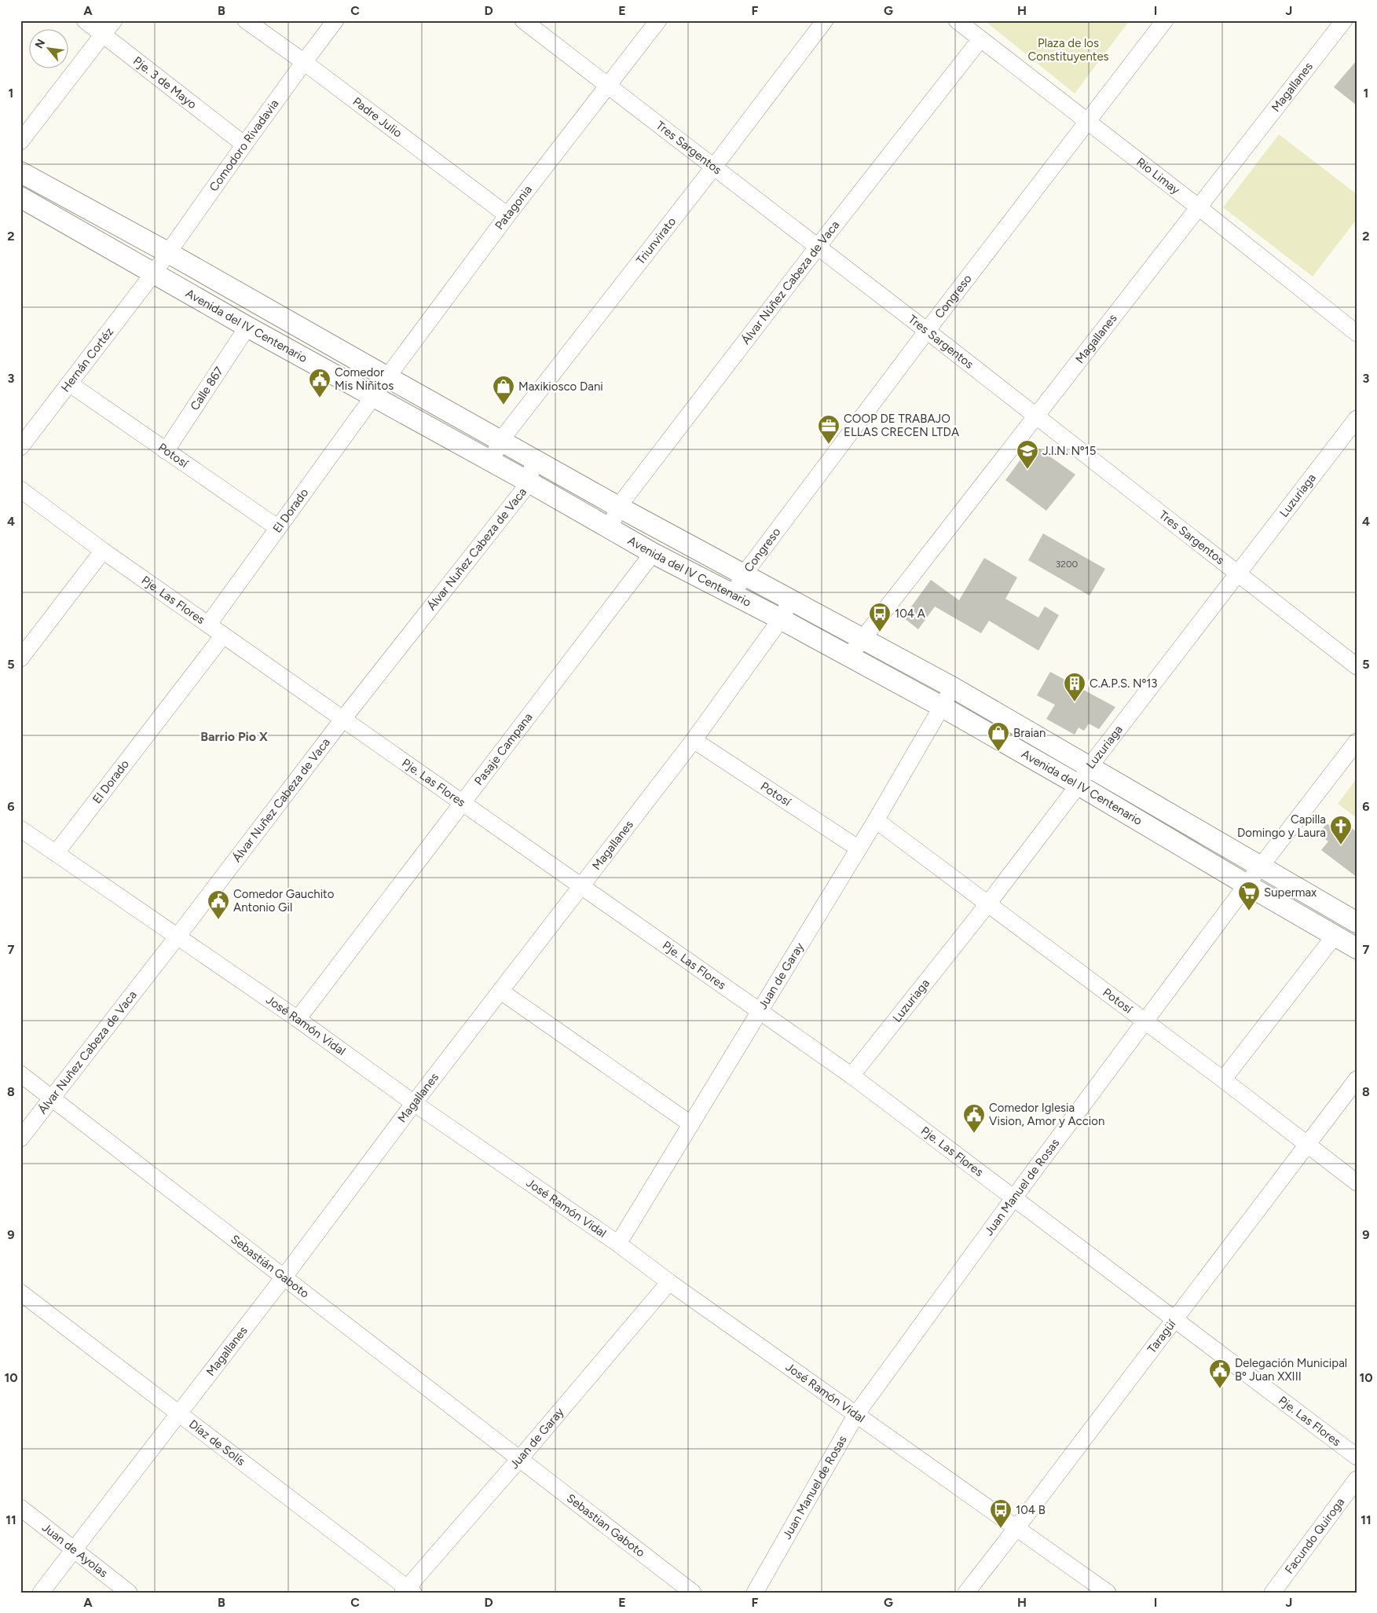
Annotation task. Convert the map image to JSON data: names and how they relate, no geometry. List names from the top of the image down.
{
  "streets": {
    "main road": ["Avenida del IV Centenario"],
    "street": [
      "Pje. 3 de Mayo",
      "Magallanes",
      "Padre Julio",
      "Comodoro Rivadavia",
      "Tres Sargentos",
      "Rio Limay",
      "Patagonia",
      "Triunvirato",
      "Álvar Núñez Cabeza de Vaca",
      "Congreso",
      "Hernán Cortéz",
      "Calle 867",
      "Potosí",
      "Luzuriaga",
      "El Dorado",
      "Álvar Nuñez Cabeza de Vaca",
      "Pje. Las Flores",
      "Pasaje Campana",
      "Juan de Garay",
      "José Ramón Vidal",
      "Juan Manuel de Rosas",
      "Sebastián Gaboto",
      "Taragüí",
      "Díaz de Solís",
      "Sebastian Gaboto",
      "Facundo Quiroga",
      "Juan de Ayolas"
    ]
  },
  "crossings": [
    ["Pje. 3 de Mayo", "Comodoro Rivadavia"],
    ["Magallanes", "Tres Sargentos"],
    ["Magallanes", "Rio Limay"],
    ["Magallanes", "Avenida del IV Centenario"],
    ["Magallanes", "Potosí"],
    ["Magallanes", "Pje. Las Flores"],
    ["Magallanes", "José Ramón Vidal"],
    ["Magallanes", "Sebastián Gaboto"],
    ["Magallanes", "Díaz de Solís"],
    ["Magallanes", "Juan de Ayolas"],
    ["Padre Julio", "Comodoro Rivadavia"],
    ["Padre Julio", "Patagonia"],
    ["Comodoro Rivadavia", "Avenida del IV Centenario"],
    ["Comodoro Rivadavia", "Hernán Cortéz"],
    ["Tres Sargentos", "Patagonia"],
    ["Tres Sargentos", "Triunvirato"],
    ["Tres Sargentos", "Álvar Núñez Cabeza de Vaca"],
    ["Tres Sargentos", "Congreso"],
    ["Tres Sargentos", "Luzuriaga"],
    ["Rio Limay", "Álvar Núñez Cabeza de Vaca"],
    ["Rio Limay", "Congreso"],
    ["Patagonia", "Avenida del IV Centenario"],
    ["Patagonia", "El Dorado"],
    ["Triunvirato", "Avenida del IV Centenario"],
    ["Álvar Núñez Cabeza de Vaca", "Avenida del IV Centenario"],
    ["Congreso", "Avenida del IV Centenario"],
    ["Avenida del IV Centenario", "Hernán Cortéz"],
    ["Avenida del IV Centenario", "Calle 867"],
    ["Avenida del IV Centenario", "Luzuriaga"],
    ["Avenida del IV Centenario", "El Dorado"],
    ["Avenida del IV Centenario", "Álvar Nuñez Cabeza de Vaca"],
    ["Avenida del IV Centenario", "Pasaje Campana"],
    ["Avenida del IV Centenario", "Juan de Garay"],
    ["Avenida del IV Centenario", "Juan Manuel de Rosas"],
    ["Hernán Cortéz", "Potosí"],
    ["Calle 867", "Potosí"],
    ["Potosí", "Luzuriaga"],
    ["Potosí", "El Dorado"],
    ["Potosí", "Juan de Garay"],
    ["Potosí", "Juan Manuel de Rosas"],
    ["Potosí", "Taragüí"],
    ["Luzuriaga", "Pje. Las Flores"],
    ["El Dorado", "Pje. Las Flores"],
    ["El Dorado", "José Ramón Vidal"],
    ["Álvar Nuñez Cabeza de Vaca", "Pje. Las Flores"],
    ["Álvar Nuñez Cabeza de Vaca", "José Ramón Vidal"],
    ["Álvar Nuñez Cabeza de Vaca", "Sebastián Gaboto"],
    ["Pje. Las Flores", "Pasaje Campana"],
    ["Pje. Las Flores", "Juan de Garay"],
    ["Pje. Las Flores", "Juan Manuel de Rosas"],
    ["Pje. Las Flores", "Taragüí"],
    ["Pasaje Campana", "José Ramón Vidal"],
    ["Juan de Garay", "José Ramón Vidal"],
    ["Juan de Garay", "Sebastián Gaboto"],
    ["Juan de Garay", "Díaz de Solís"],
    ["Juan de Garay", "Sebastian Gaboto"],
    ["José Ramón Vidal", "Juan Manuel de Rosas"],
    ["José Ramón Vidal", "Taragüí"],
    ["Sebastián Gaboto", "Sebastian Gaboto"]
  ],
  "districts": ["Barrio Pio X"],
  "parks": ["Plaza de los Constituyentes"],
  "places": {
    "public building": [
      "Comedor Mis Niñitos",
      "Comedor Gauchito Antonio Gil",
      "Comedor Iglesia Vision, Amor y Accion",
      "Delegación Municipal Bº Juan XXIII"
    ],
    "shop": ["Maxikiosco Dani", "Braian"],
    "office": ["COOP DE TRABAJO ELLAS CRECEN LTDA"],
    "school or university": ["J.I.N. Nº15"],
    "bus stop": ["104 A", "104 B"],
    "building": ["C.A.P.S. Nº13"],
    "church": ["Capilla Domingo y Laura"],
    "supermarket": ["Supermax"]
  },
  "house_numbers": ["3200"],
  "north": "top left",
  "grid": {
    "columns": [
      "A",
      "B",
      "C",
      "D",
      "E",
      "F",
      "G",
      "H",
      "I",
      "J"
    ],
    "rows": [
      "1",
      "2",
      "3",
      "4",
      "5",
      "6",
      "7",
      "8",
      "9",
      "10",
      "11"
    ]
  }
}
